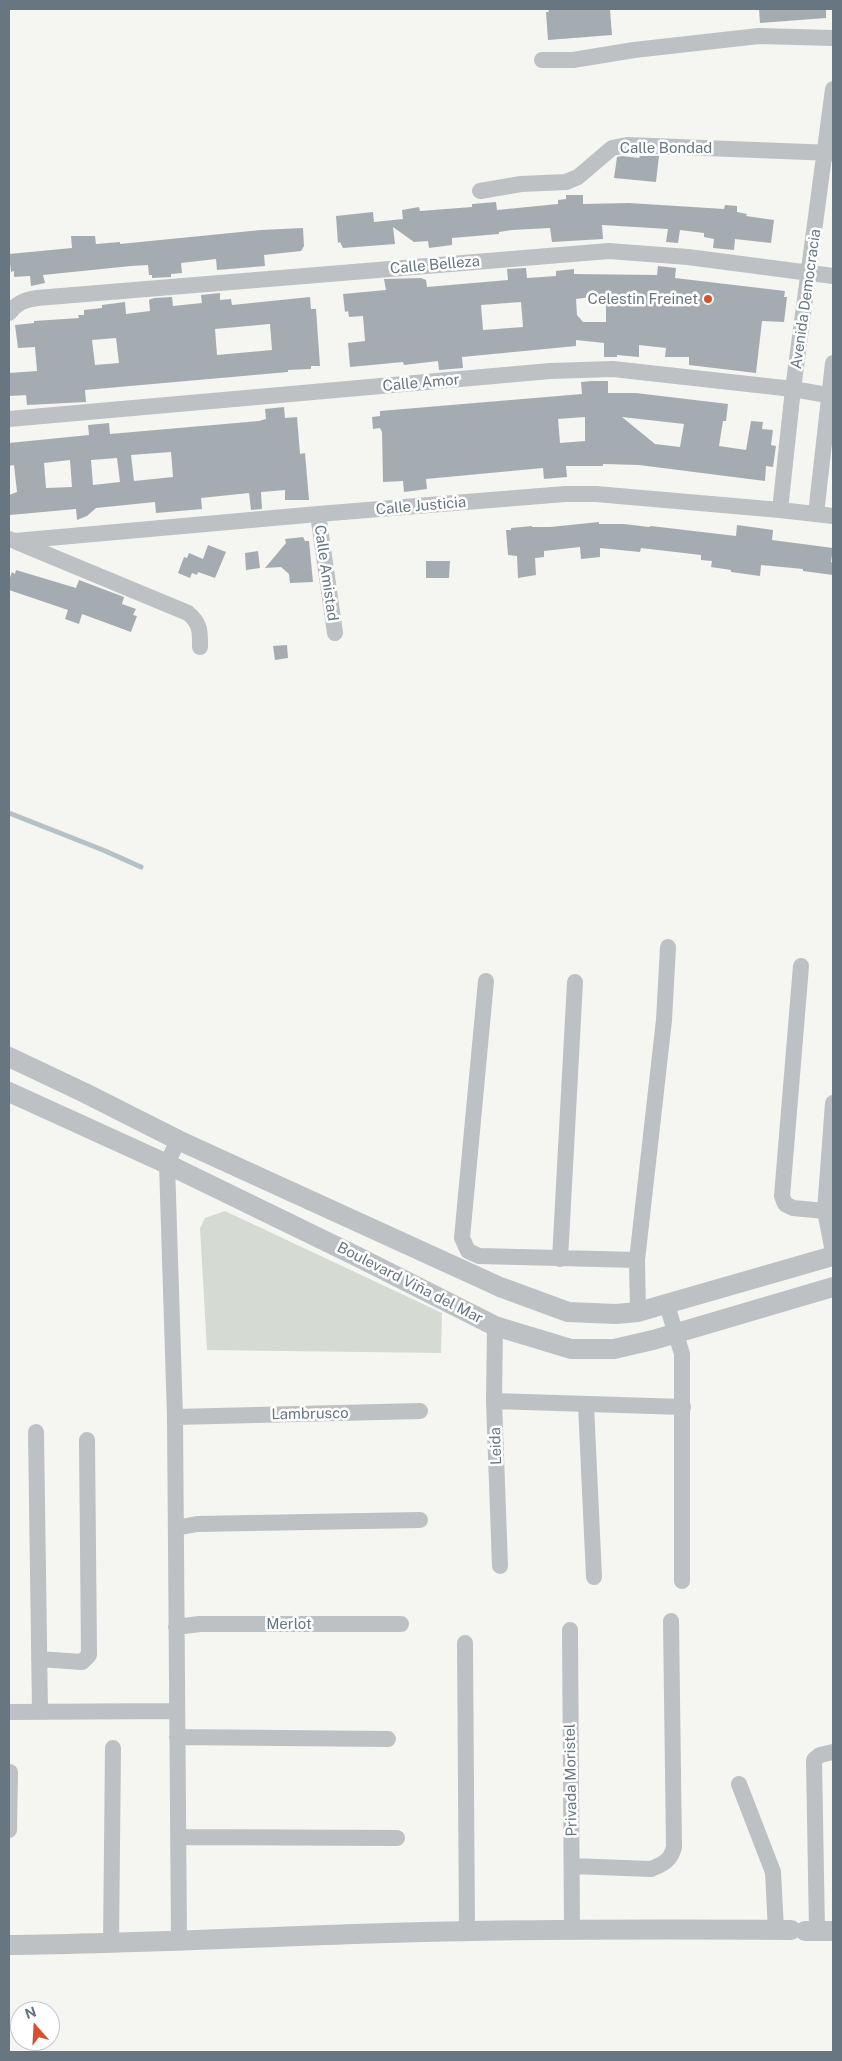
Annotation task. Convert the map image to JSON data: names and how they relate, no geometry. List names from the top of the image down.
{
  "streets": {
    "street": [
      "Calle Bondad",
      "Calle Belleza",
      "Avenida Democracia",
      "Calle Amor",
      "Calle Justicia",
      "Calle Amistad",
      "Boulevard Viña del Mar",
      "Lambrusco",
      "Leida",
      "Merlot",
      "Privada Moristel"
    ]
  },
  "crossings": [
    ["Calle Bondad", "Avenida Democracia"],
    ["Calle Belleza", "Avenida Democracia"],
    ["Avenida Democracia", "Calle Amor"],
    ["Avenida Democracia", "Calle Justicia"],
    ["Calle Justicia", "Calle Amistad"],
    ["Boulevard Viña del Mar", "Leida"]
  ],
  "places": ["Celestin Freinet"],
  "north": "top"
}
